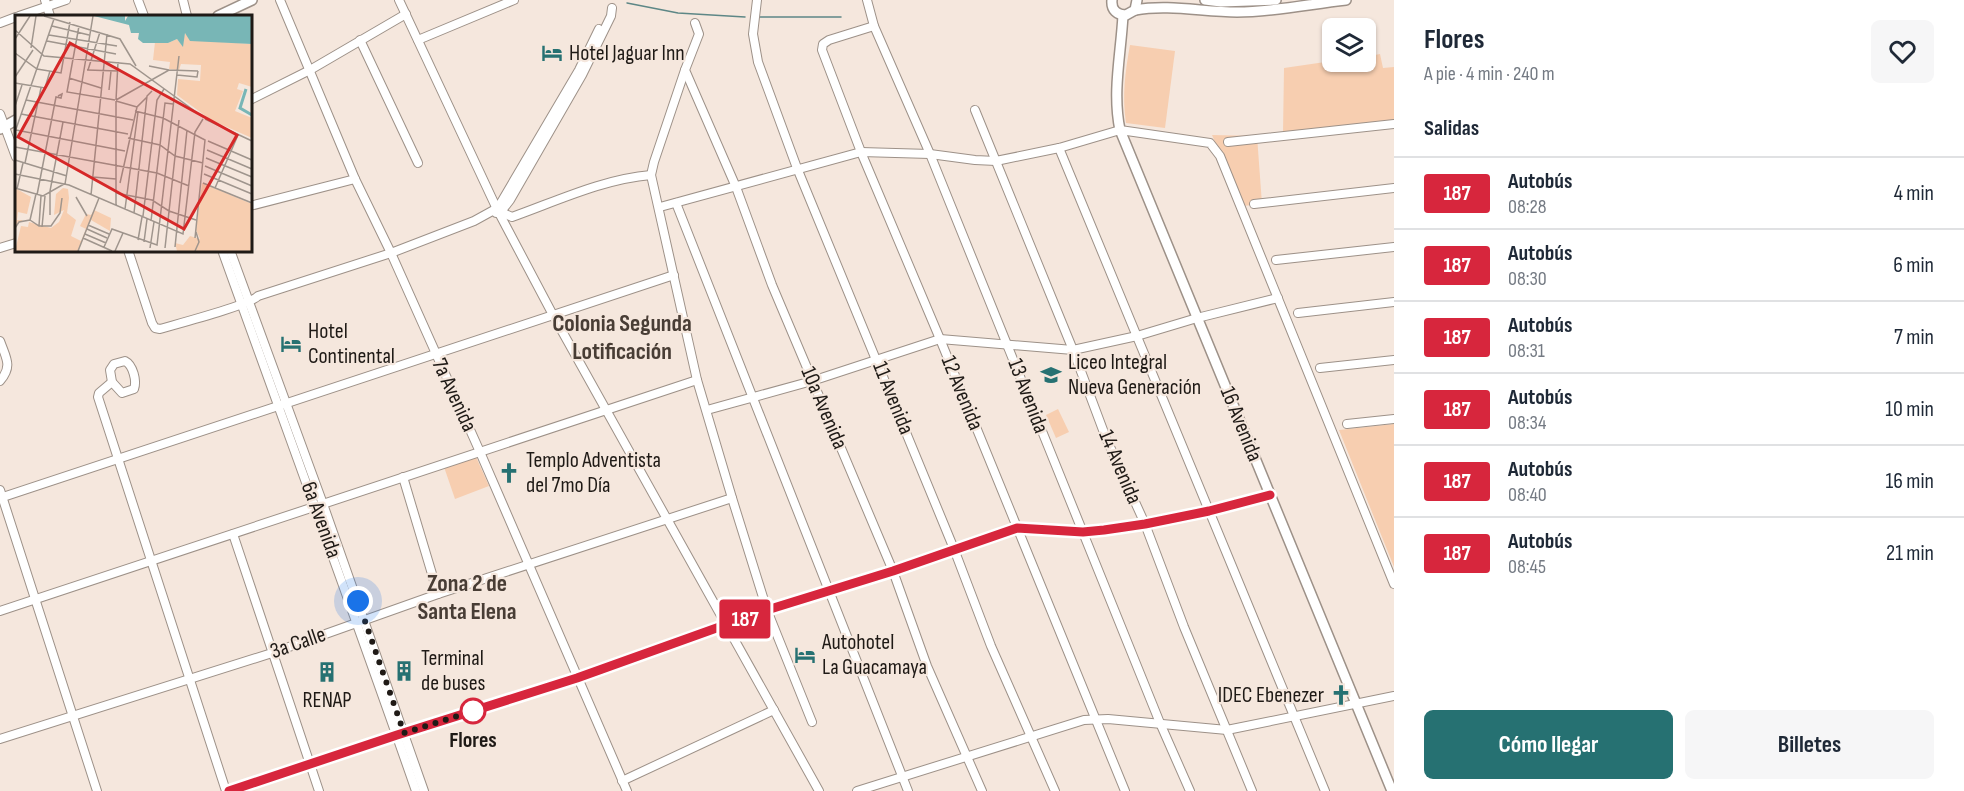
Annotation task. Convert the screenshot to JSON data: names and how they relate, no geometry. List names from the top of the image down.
{
  "streets": {
    "main road": ["16 Avenida"],
    "street": [
      "12 Avenida",
      "7a Avenida",
      "13 Avenida",
      "11 Avenida",
      "10a Avenida",
      "14 Avenida",
      "6a Avenida",
      "3a Calle"
    ]
  },
  "crossings": [
    ["12 Avenida", "13 Avenida"],
    ["7a Avenida", "3a Calle"],
    ["6a Avenida", "3a Calle"]
  ],
  "districts": ["Colonia Segunda Lotificación", "Zona 2 de Santa Elena"],
  "places": {
    "hotel": ["Hotel Jaguar Inn", "Hotel Continental", "Autohotel La Guacamaya"],
    "school or university": ["Liceo Integral Nueva Generación"],
    "church": ["Templo Adventista del 7mo Día", "IDEC Ebenezer"],
    "building": ["Terminal de buses", "RENAP"],
    "other": ["Flores"]
  },
  "lines": ["bus line 187"],
  "page": {
    "on_map": "187",
    "heading": [
      ["Flores", "A pie · 4 min · 240 m"],
      "Salidas"
    ],
    "list": [
      {
        "mark": "187",
        "name": "Autobús",
        "note": "08:28",
        "value": "4 min"
      },
      {
        "mark": "187",
        "name": "Autobús",
        "note": "08:30",
        "value": "6 min"
      },
      {
        "mark": "187",
        "name": "Autobús",
        "note": "08:31",
        "value": "7 min"
      },
      {
        "mark": "187",
        "name": "Autobús",
        "note": "08:34",
        "value": "10 min"
      },
      {
        "mark": "187",
        "name": "Autobús",
        "note": "08:40",
        "value": "16 min"
      },
      {
        "mark": "187",
        "name": "Autobús",
        "note": "08:45",
        "value": "21 min"
      }
    ],
    "buttons": ["Cómo llegar", "Billetes"]
  }
}
